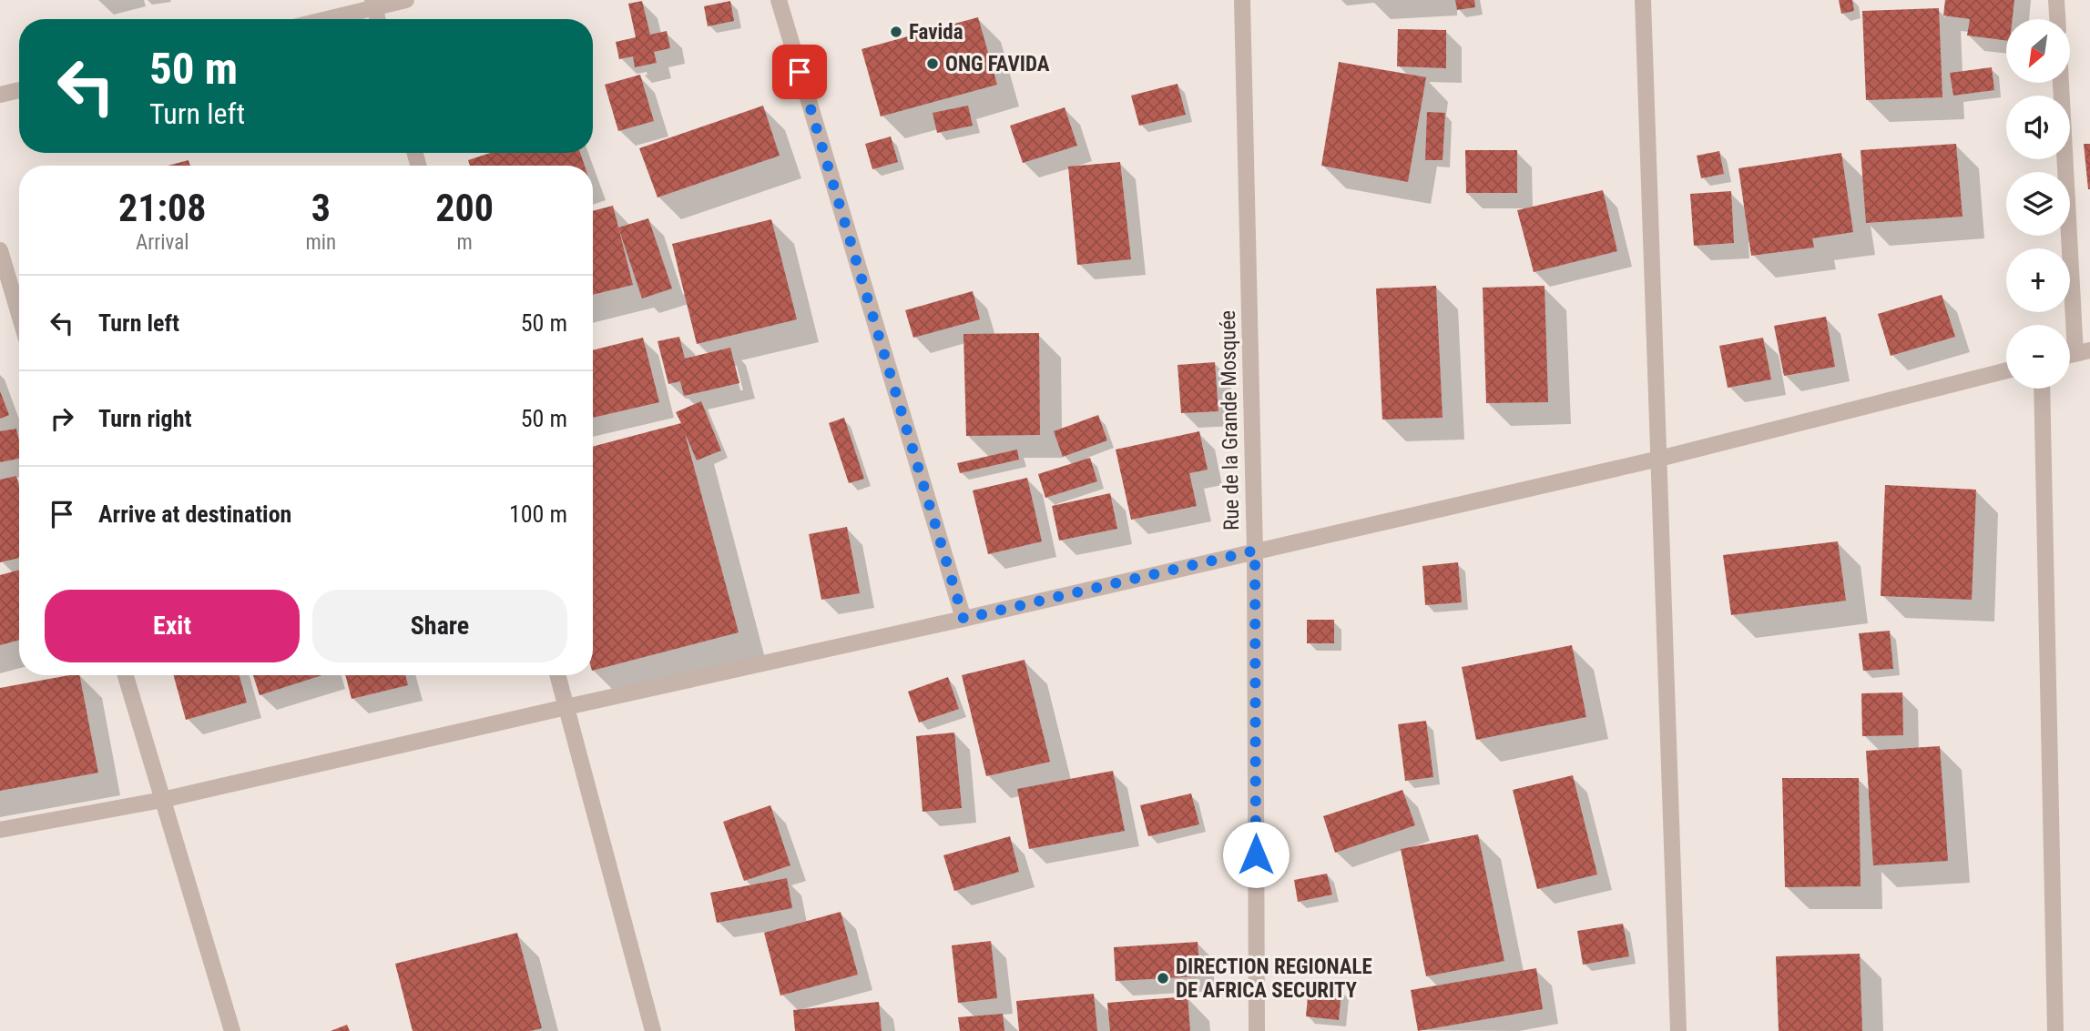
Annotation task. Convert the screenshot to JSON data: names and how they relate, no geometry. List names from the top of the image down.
{
  "streets": {
    "street": ["Rue de la Grande Mosquée"]
  },
  "places": ["Favida", "ONG FAVIDA", "DIRECTION REGIONALE DE AFRICA SECURITY"],
  "north": "bottom left",
  "page": {
    "map_buttons": ["+", "−"],
    "turn": ["50 m", "Turn left"],
    "eta": [
      "21:08",
      "Arrival",
      "3",
      "min",
      "200",
      "m"
    ],
    "list": [
      {
        "name": "Turn left",
        "value": "50 m"
      },
      {
        "name": "Turn right",
        "value": "50 m"
      },
      {
        "name": "Arrive at destination",
        "value": "100 m"
      }
    ],
    "buttons": ["Exit", "Share"]
  }
}
